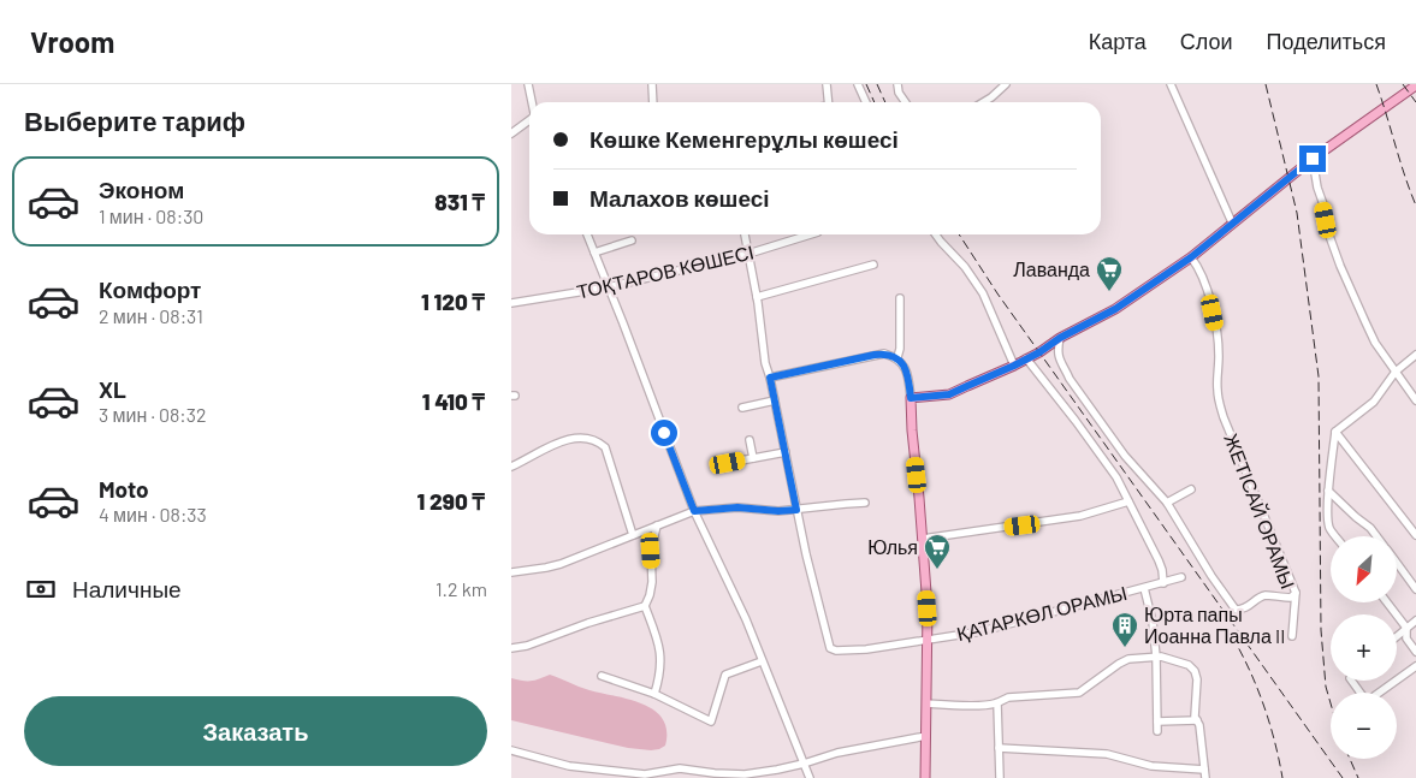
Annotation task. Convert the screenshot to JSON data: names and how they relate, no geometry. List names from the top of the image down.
{
  "streets": {
    "street": ["ТОҚТАРОВ КӨШЕСІ", "ЖЕТІСАЙ ОРАМЫ", "ҚАТАРКӨЛ ОРАМЫ"]
  },
  "places": {
    "supermarket": ["Лаванда", "Юлья"],
    "building": ["Юрта папы Иоанна Павла II"]
  },
  "north": "bottom left",
  "page": {
    "header": "Vroom",
    "nav": ["Карта", "Слои", "Поделиться"],
    "heading": "Выберите тариф",
    "banner": ["Көшке Кеменгерұлы көшесі", "Малахов көшесі"],
    "list": [
      {
        "name": "Эконом",
        "note": "1 мин · 08:30",
        "value": "831 ₸"
      },
      {
        "name": "Комфорт",
        "note": "2 мин · 08:31",
        "value": "1 120 ₸"
      },
      {
        "name": "XL",
        "note": "3 мин · 08:32",
        "value": "1 410 ₸"
      },
      {
        "name": "Moto",
        "note": "4 мин · 08:33",
        "value": "1 290 ₸"
      }
    ],
    "map_buttons": ["+", "−"],
    "pay": ["Наличные", "1.2 km"],
    "buttons": "Заказать"
  }
}
